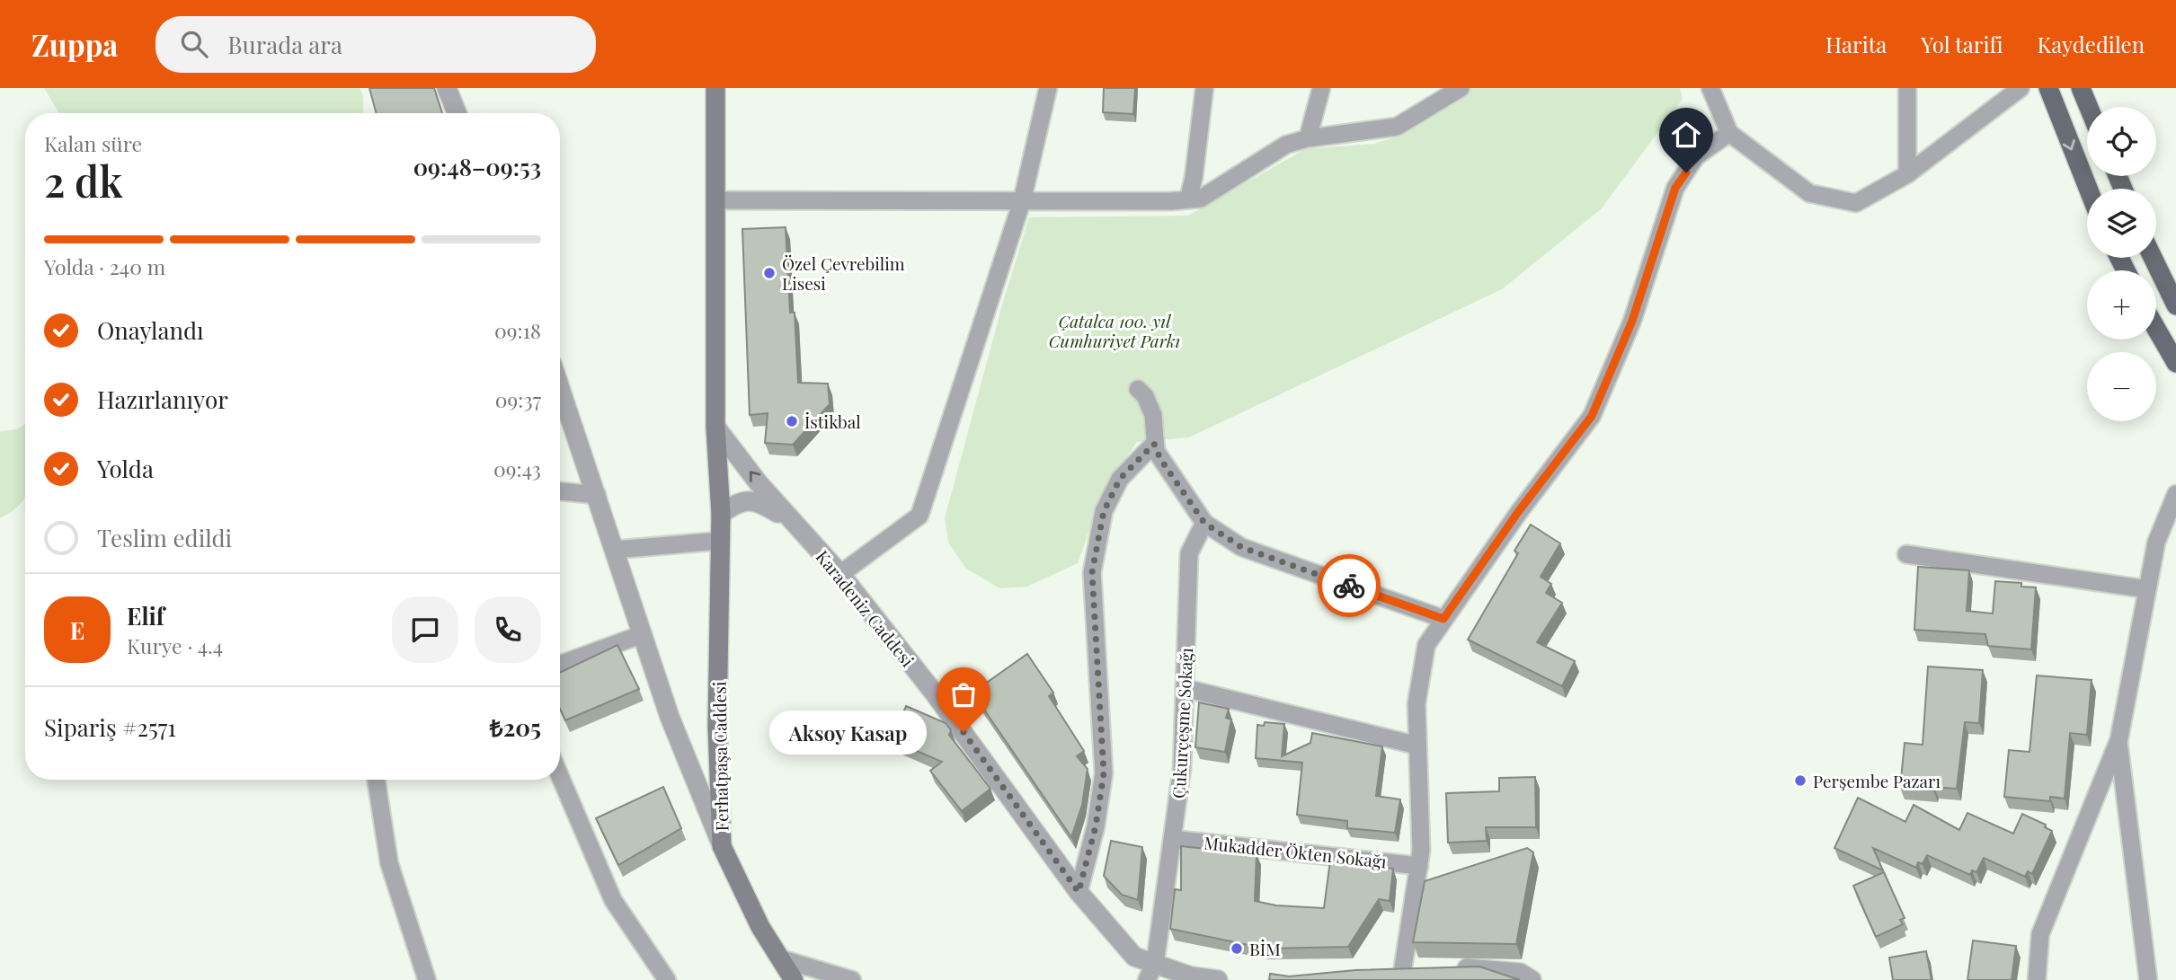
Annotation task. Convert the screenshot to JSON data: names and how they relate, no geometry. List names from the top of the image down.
{
  "streets": {
    "main road": ["Ferhatpaşa Caddesi"],
    "street": ["Karadeniz Caddesi", "Çukurçeşme Sokağı", "Mukadder Ökten Sokağı"]
  },
  "crossings": [
    ["Karadeniz Caddesi", "Çukurçeşme Sokağı"],
    ["Karadeniz Caddesi", "Ferhatpaşa Caddesi"],
    ["Çukurçeşme Sokağı", "Mukadder Ökten Sokağı"]
  ],
  "parks": ["Çatalca 100. yıl Cumhuriyet Parkı"],
  "places": [
    "Özel Çevrebilim Lisesi",
    "İstikbal",
    "Aksoy Kasap",
    "Perşembe Pazarı",
    "BİM"
  ],
  "page": {
    "header": "Zuppa",
    "search": "Burada ara",
    "nav": ["Harita", "Yol tarifi", "Kaydedilen"],
    "map_buttons": ["+", "−"],
    "heading": ["2 dk", "Kalan süre", "09:48–09:53"],
    "panel": [
      "Elif",
      "Kurye · 4.4",
      "Sipariş #2571",
      "₺205"
    ],
    "bar": "Yolda · 240 m",
    "list": [
      ["Onaylandı", "09:18"],
      ["Hazırlanıyor", "09:37"],
      ["Yolda", "09:43"],
      "Teslim edildi"
    ],
    "round": "E",
    "bubble": "Aksoy Kasap"
  }
}
